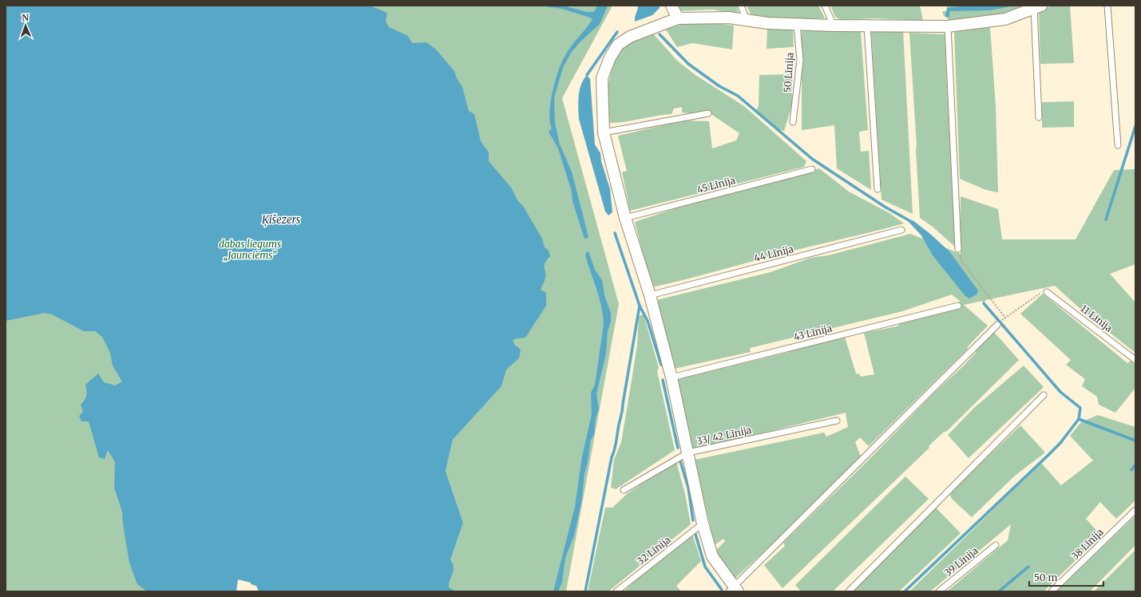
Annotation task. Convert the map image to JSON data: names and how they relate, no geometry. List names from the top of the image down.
{
  "streets": {
    "lane": [
      "50 Līnija",
      "45 Līnija",
      "44 Līnija",
      "11 Līnija",
      "43 Līnija",
      "33/ 42 Līnija",
      "38 Līnija",
      "32 Līnija",
      "39 Līnija"
    ]
  },
  "water": ["Ķīšezers"],
  "parks": ["dabas liegums „Jaunciems”"],
  "scale_bar": "50 m",
  "north": "top"
}
